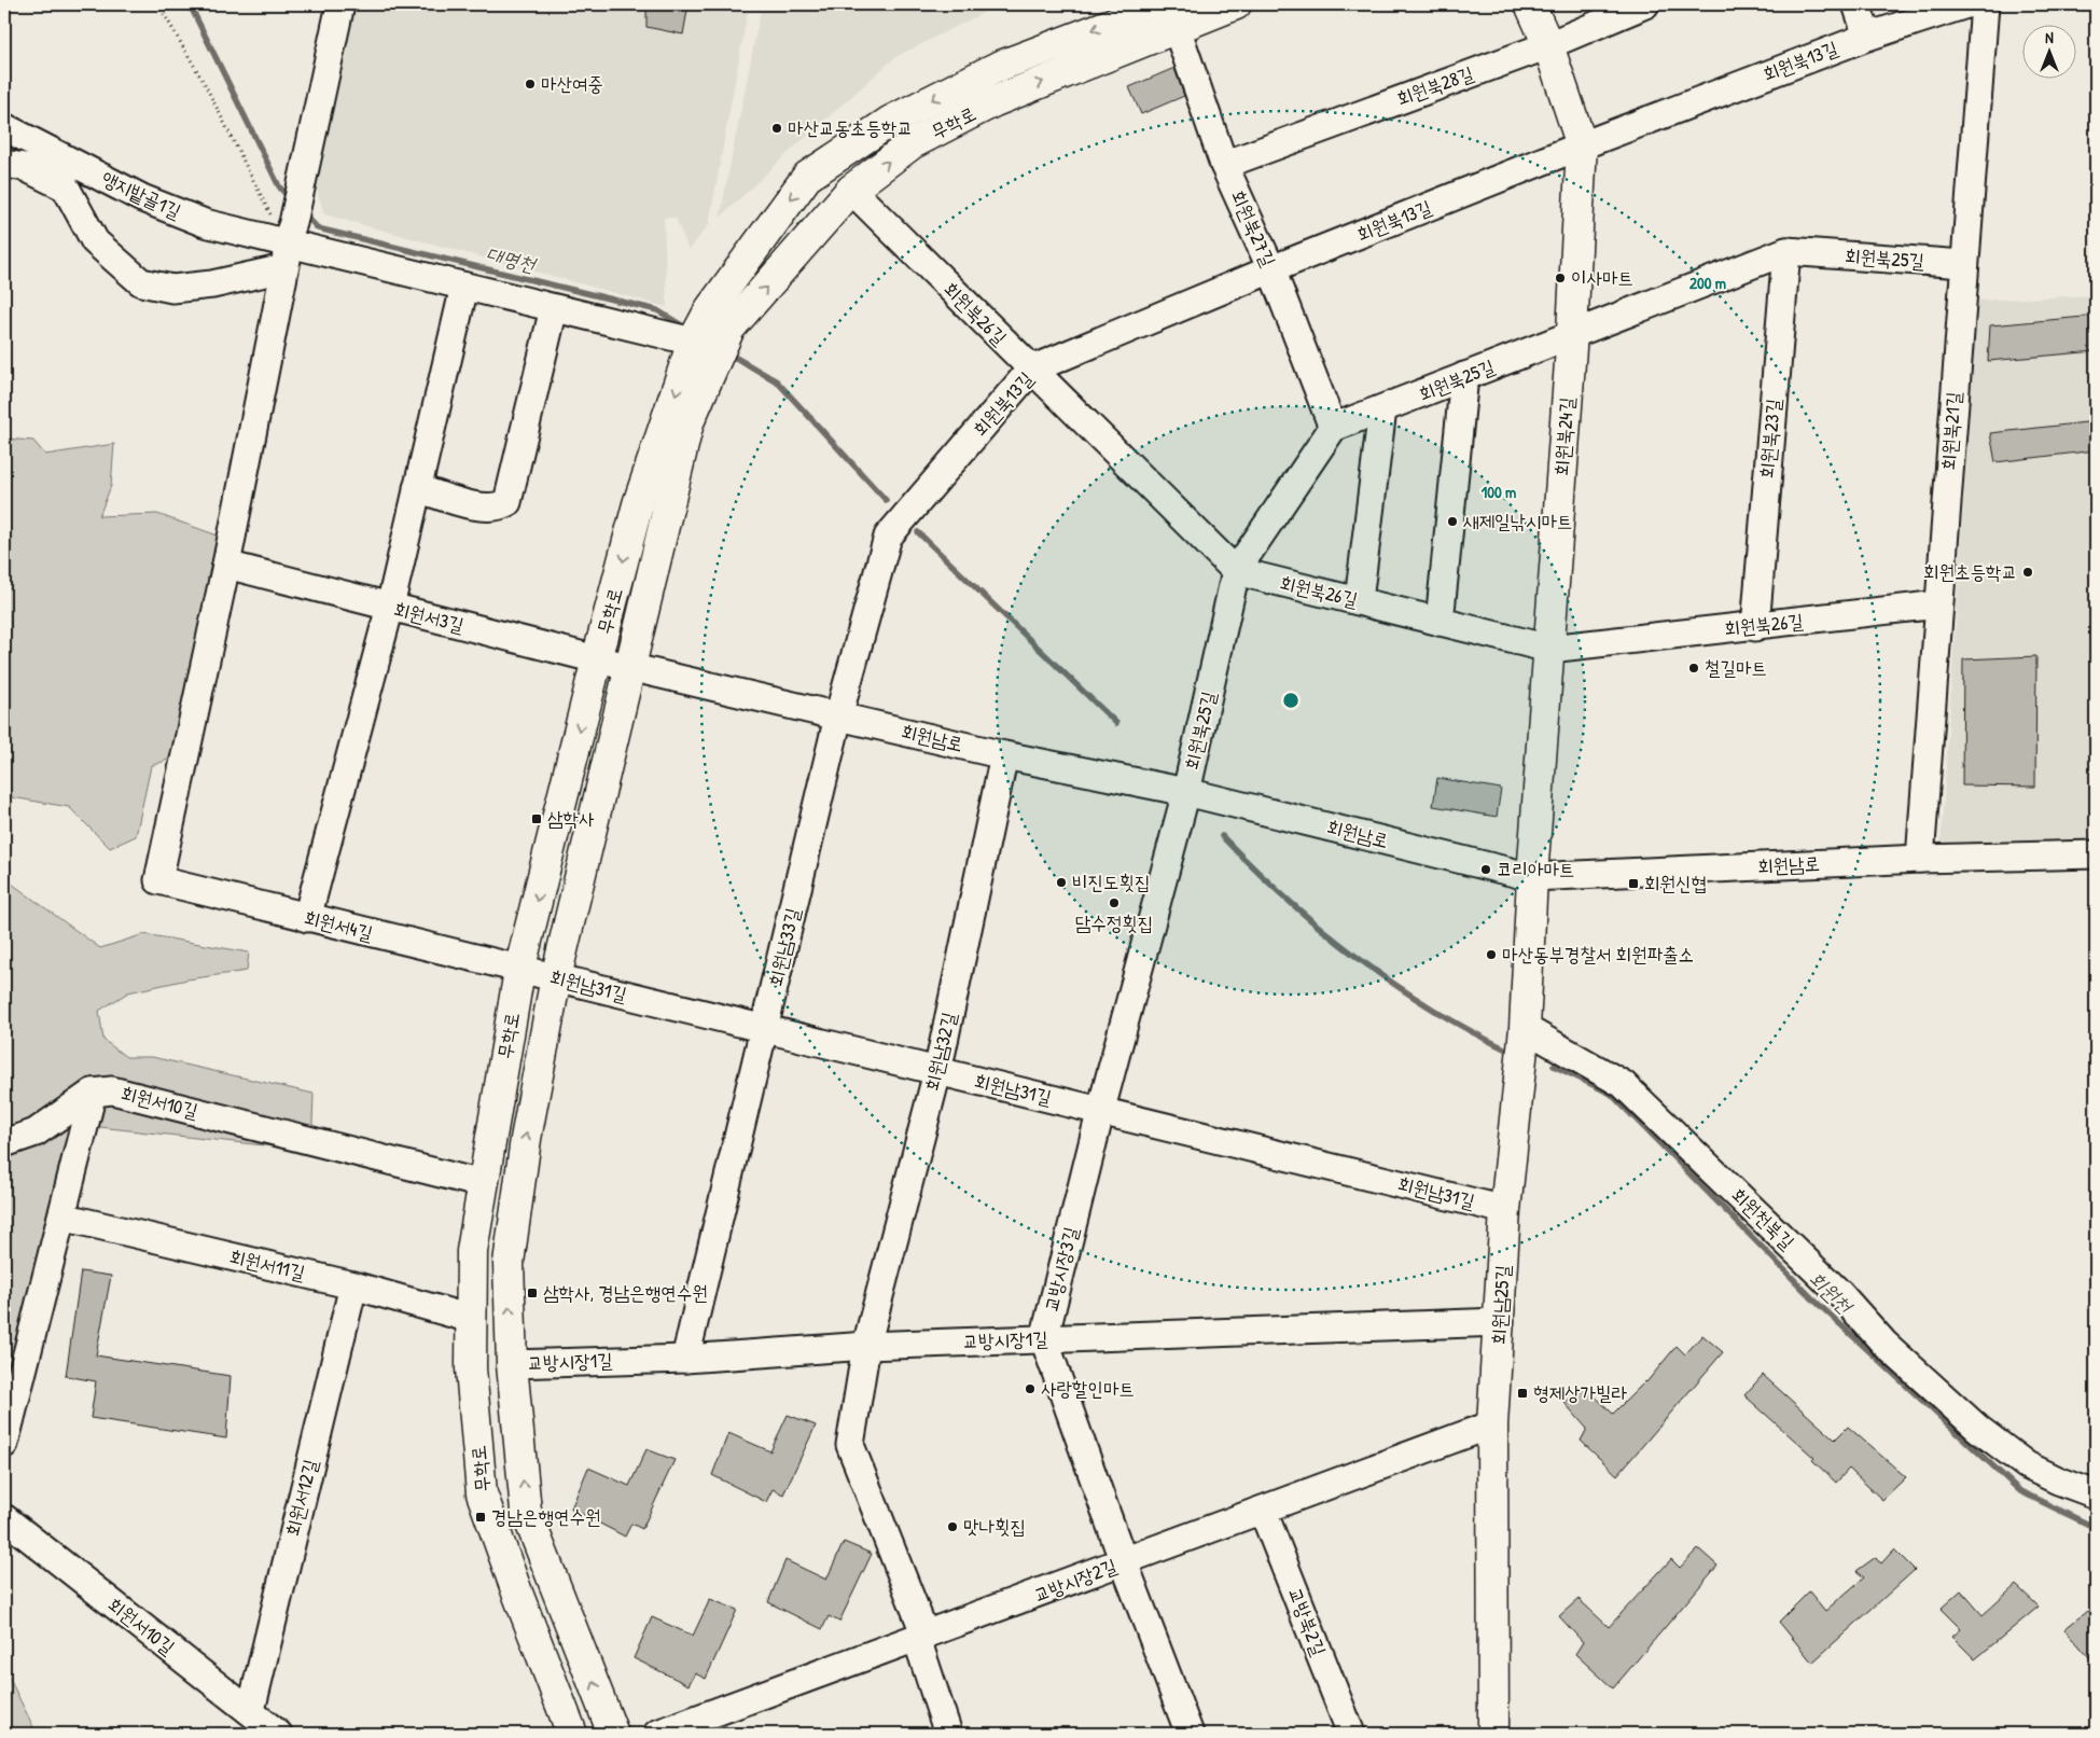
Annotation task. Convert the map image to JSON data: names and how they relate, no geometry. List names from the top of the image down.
{
  "streets": {
    "main road": ["무학로", "회원북24길", "회원남25길"],
    "street": [
      "회원북13길",
      "회원북28길",
      "앵지밭골1길",
      "회원북27길",
      "회원북25길",
      "회원북26길",
      "회원북21길",
      "회원북23길",
      "회원서3길",
      "회원남로",
      "회원서4길",
      "회원남33길",
      "회원남31길",
      "회원남32길",
      "회원서10길",
      "회원천북길",
      "회원서11길",
      "교방시장3길",
      "교방시장1길",
      "회원서12길",
      "교방시장2길",
      "교방북2길"
    ]
  },
  "crossings": [
    ["회원북13길", "회원북27길"],
    ["회원북13길", "회원북26길"],
    ["회원북13길", "회원북24길"],
    ["회원북13길", "회원남33길"],
    ["회원북28길", "회원북27길"],
    ["회원북28길", "회원북24길"],
    ["무학로", "앵지밭골1길"],
    ["무학로", "회원북27길"],
    ["무학로", "회원북26길"],
    ["무학로", "회원서3길"],
    ["무학로", "회원남로"],
    ["무학로", "회원서4길"],
    ["무학로", "회원남31길"],
    ["무학로", "회원서10길"],
    ["무학로", "회원서11길"],
    ["무학로", "교방시장1길"],
    ["회원북27길", "회원북25길"],
    ["회원북25길", "회원북26길"],
    ["회원북25길", "회원북21길"],
    ["회원북25길", "회원북24길"],
    ["회원북25길", "회원북23길"],
    ["회원북25길", "회원남로"],
    ["회원북25길", "교방시장3길"],
    ["회원북26길", "회원북21길"],
    ["회원북26길", "회원북24길"],
    ["회원북26길", "회원북23길"],
    ["회원북21길", "회원남로"],
    ["회원북24길", "회원남로"],
    ["회원북24길", "회원남25길"],
    ["회원서3길", "회원남로"],
    ["회원서3길", "회원서4길"],
    ["회원남로", "회원남33길"],
    ["회원남로", "회원남32길"],
    ["회원남로", "교방시장3길"],
    ["회원남로", "회원남25길"],
    ["회원서4길", "회원남31길"],
    ["회원남33길", "회원남31길"],
    ["회원남33길", "교방시장1길"],
    ["회원남31길", "회원남32길"],
    ["회원남31길", "교방시장3길"],
    ["회원남31길", "회원남25길"],
    ["회원남32길", "교방시장1길"],
    ["회원남32길", "교방시장2길"],
    ["회원서10길", "회원서11길"],
    ["회원서10길", "회원서12길"],
    ["회원천북길", "회원남25길"],
    ["회원서11길", "회원서12길"],
    ["교방시장3길", "교방시장1길"],
    ["회원남25길", "교방시장1길"],
    ["회원남25길", "교방시장2길"],
    ["교방시장2길", "교방북2길"]
  ],
  "water": ["대명천", "회원천"],
  "places": {
    "other": [
      "마산여중",
      "마산교동초등학교",
      "이사마트",
      "새제일낚시마트",
      "회원초등학교",
      "철길마트",
      "코리아마트",
      "비진도횟집",
      "담수정횟집",
      "마산동부경찰서 회원파출소",
      "사랑할인마트",
      "맛나횟집"
    ],
    "transit": [
      "삼학사",
      "회원신협",
      "삼학사, 경남은행연수원",
      "형제상가빌라",
      "경남은행연수원"
    ]
  },
  "north": "top",
  "rings": ["200 m", "100 m"]
}
